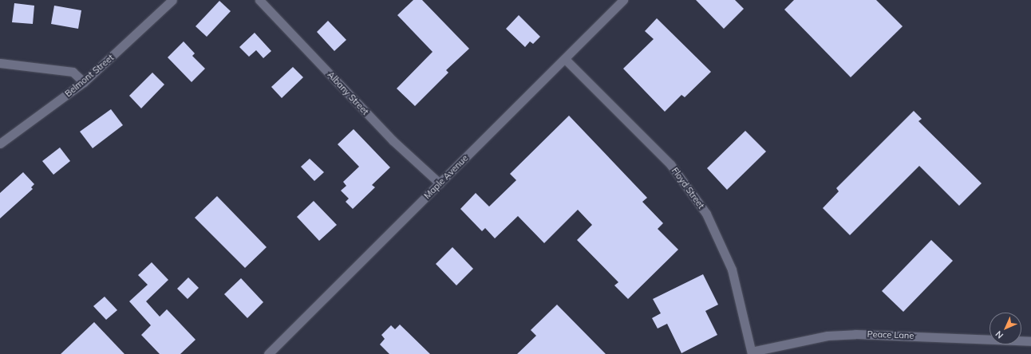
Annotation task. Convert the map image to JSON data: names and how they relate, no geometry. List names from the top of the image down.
{
  "streets": {
    "street": [
      "Belmont Street",
      "Albany Street",
      "Maple Avenue",
      "Floyd Street",
      "Peace Lane"
    ]
  },
  "crossings": [
    ["Albany Street", "Maple Avenue"],
    ["Maple Avenue", "Floyd Street"],
    ["Floyd Street", "Peace Lane"]
  ],
  "north": "bottom left"
}
